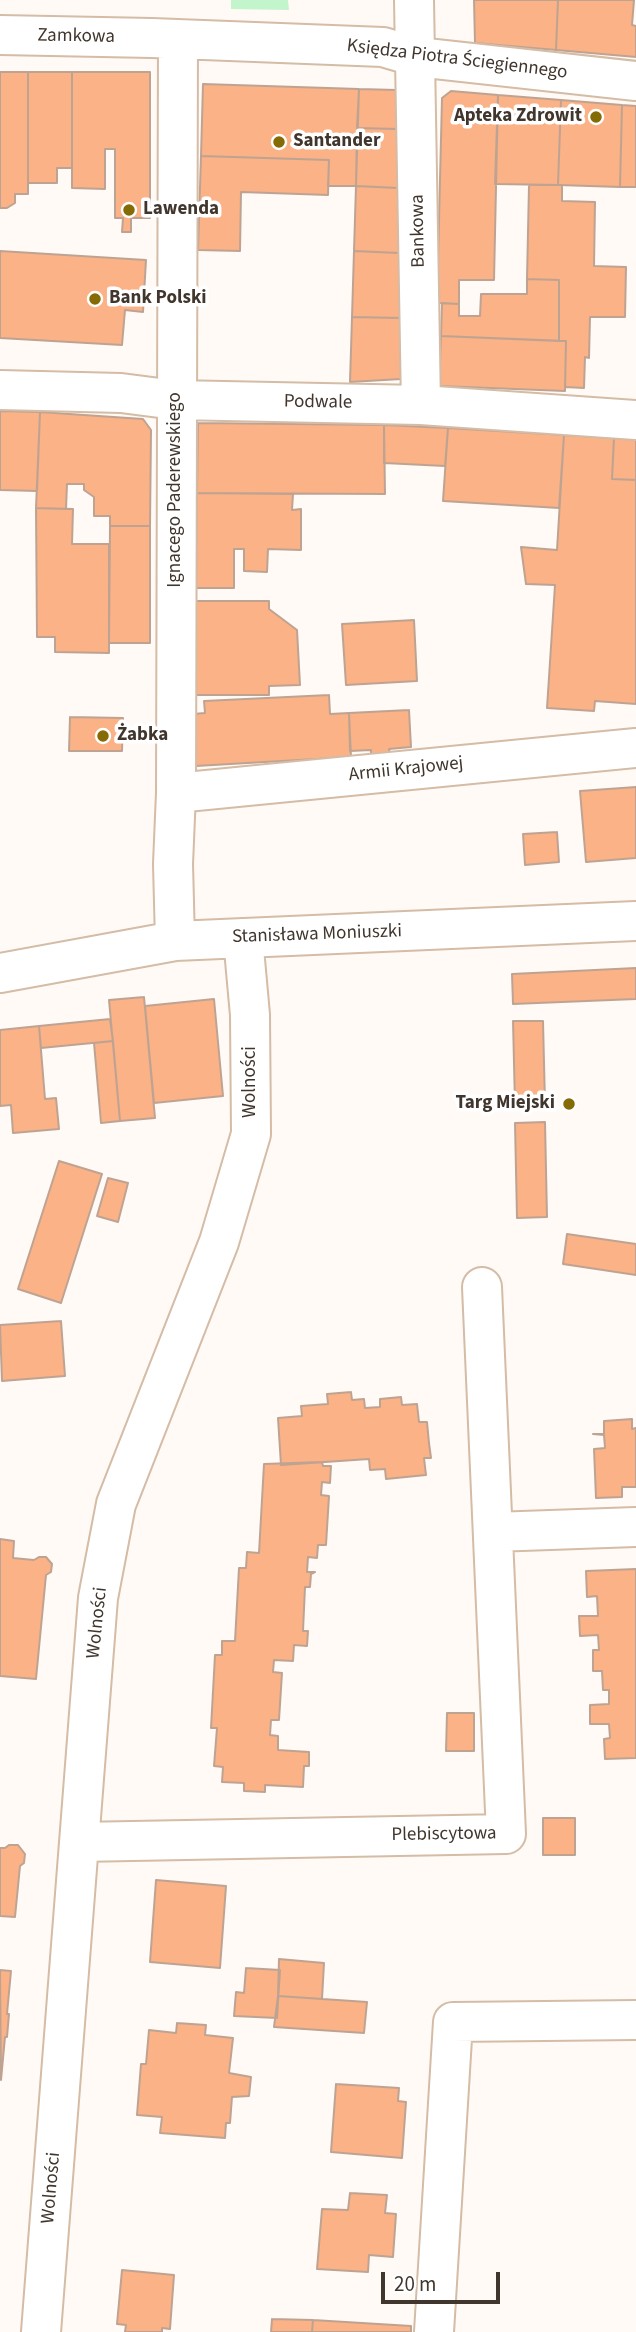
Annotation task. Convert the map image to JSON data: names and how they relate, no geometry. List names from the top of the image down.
{
  "streets": {
    "street": [
      "Zamkowa",
      "Księdza Piotra Ściegiennego",
      "Bankowa",
      "Podwale",
      "Ignacego Paderewskiego",
      "Armii Krajowej",
      "Stanisława Moniuszki",
      "Wolności",
      "Plebiscytowa"
    ]
  },
  "crossings": [
    ["Zamkowa", "Księdza Piotra Ściegiennego"],
    ["Zamkowa", "Ignacego Paderewskiego"],
    ["Księdza Piotra Ściegiennego", "Bankowa"],
    ["Księdza Piotra Ściegiennego", "Ignacego Paderewskiego"],
    ["Bankowa", "Podwale"],
    ["Podwale", "Ignacego Paderewskiego"],
    ["Ignacego Paderewskiego", "Armii Krajowej"],
    ["Ignacego Paderewskiego", "Stanisława Moniuszki"],
    ["Stanisława Moniuszki", "Wolności"],
    ["Wolności", "Plebiscytowa"]
  ],
  "places": [
    "Apteka Zdrowit",
    "Santander",
    "Lawenda",
    "Bank Polski",
    "Żabka",
    "Targ Miejski"
  ],
  "scale_bar": "20 m"
}
